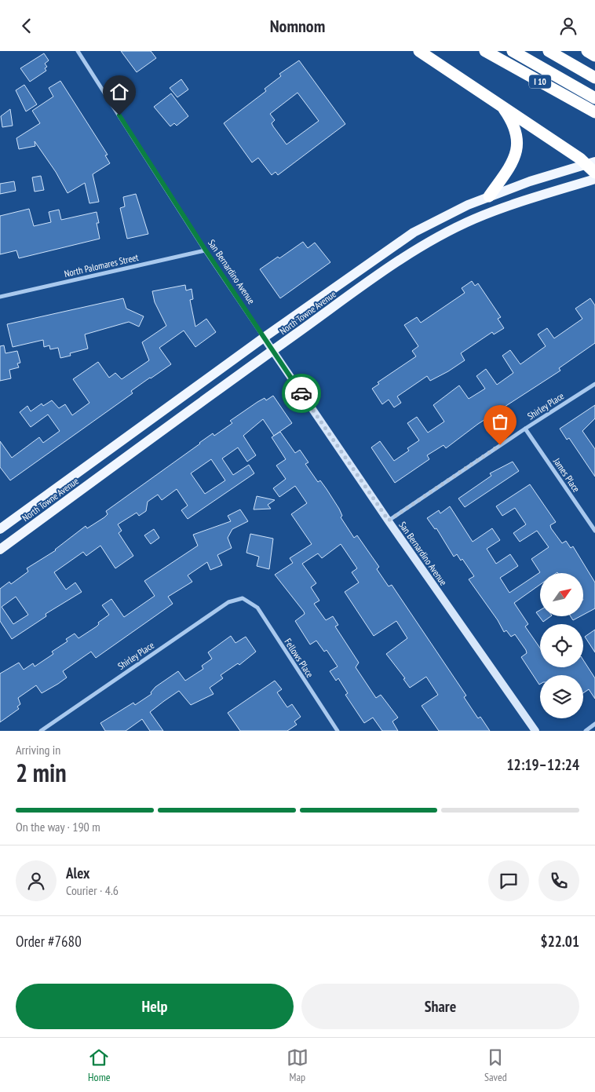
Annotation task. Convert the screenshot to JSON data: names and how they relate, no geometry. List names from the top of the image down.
{
  "streets": {
    "highway": ["I 10"],
    "main road": ["San Bernardino Avenue", "North Towne Avenue"],
    "street": [
      "North Palomares Street",
      "Shirley Place",
      "James Place",
      "Fellows Place"
    ]
  },
  "crossings": [
    ["North Palomares Street", "San Bernardino Avenue"],
    ["San Bernardino Avenue", "North Towne Avenue"],
    ["San Bernardino Avenue", "Shirley Place"],
    ["Shirley Place", "James Place"],
    ["Shirley Place", "Fellows Place"]
  ],
  "north": "top right",
  "page": {
    "header": "Nomnom",
    "heading": ["2 min", "Arriving in", "12:19–12:24"],
    "panel": [
      "Alex",
      "Courier · 4.6",
      "Order #7680",
      "$22.01"
    ],
    "bar": "On the way · 190 m",
    "buttons": ["Help", "Share"],
    "tabs": ["Home", "Map", "Saved"]
  }
}
